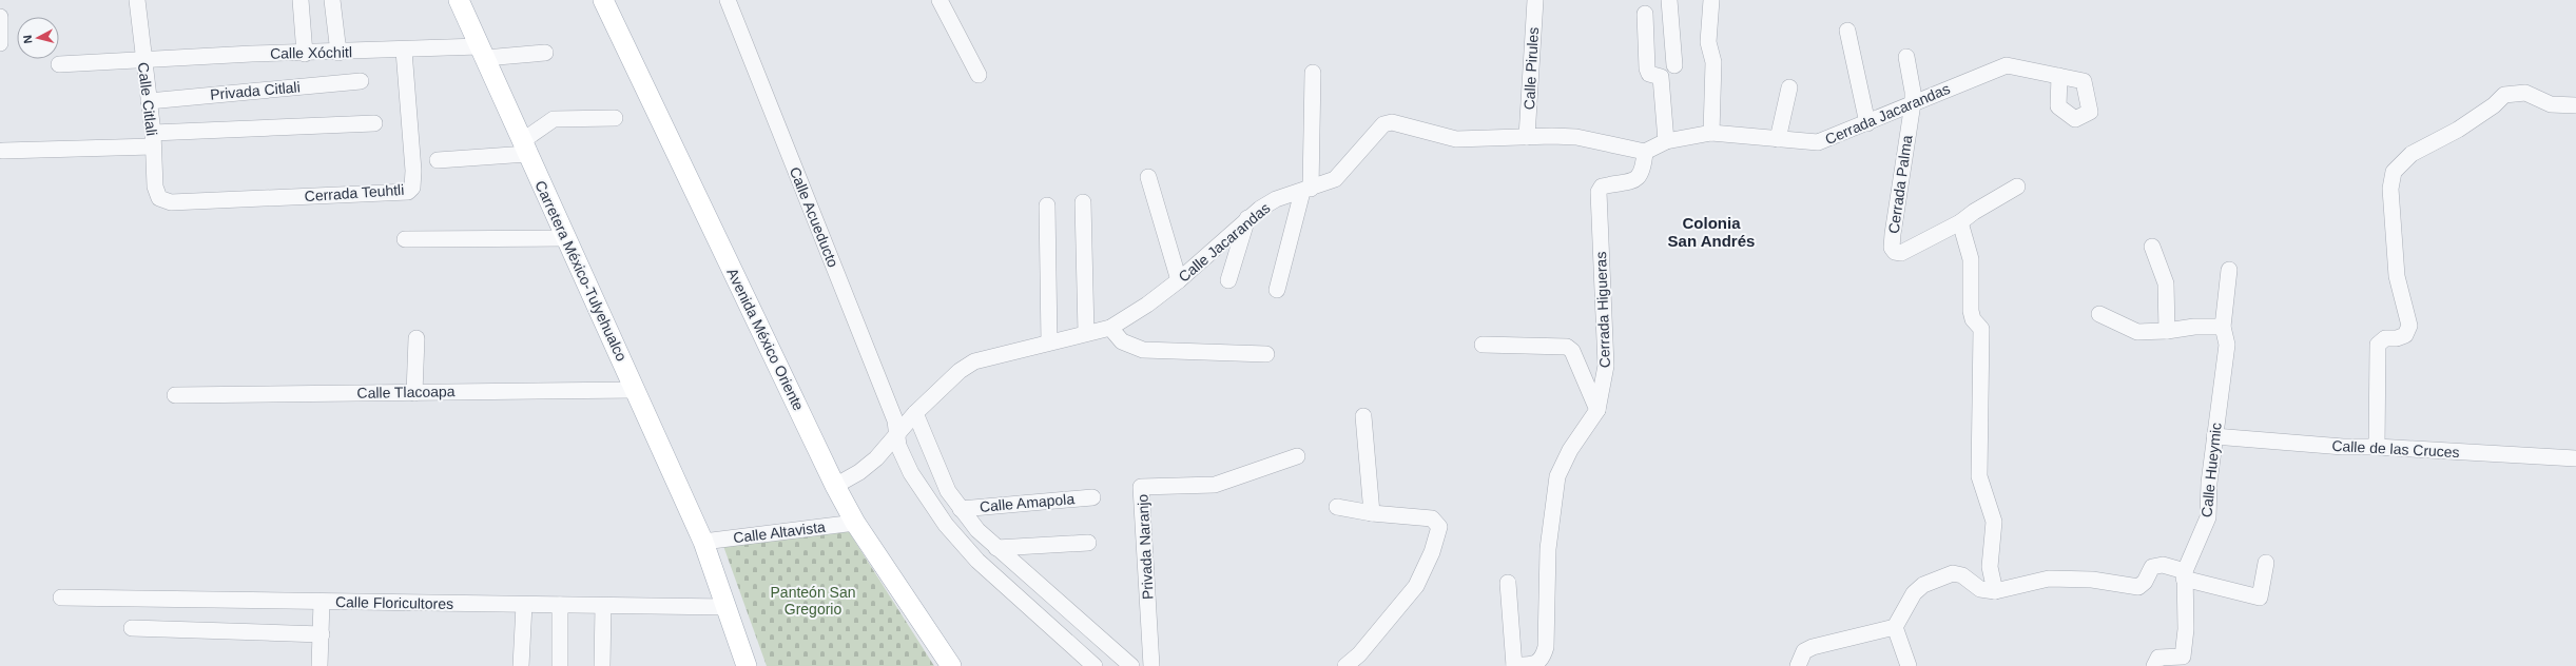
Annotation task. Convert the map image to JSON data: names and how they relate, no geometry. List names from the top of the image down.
{
  "streets": {
    "main road": ["Carretera México-Tulyehualco", "Avenida México Oriente"],
    "street": [
      "Calle Xóchitl",
      "Calle Pirules",
      "Privada Citlali",
      "Calle Citlali",
      "Cerrada Jacarandas",
      "Cerrada Palma",
      "Cerrada Teuhtli",
      "Calle Acueducto",
      "Calle Jacarandas",
      "Cerrada Higueras",
      "Calle Tlacoapa",
      "Calle de las Cruces",
      "Calle Hueymic",
      "Calle Amapola",
      "Calle Altavista",
      "Privada Naranjo",
      "Calle Floricultores"
    ]
  },
  "crossings": [
    ["Calle Xóchitl", "Calle Citlali"],
    ["Calle Xóchitl", "Cerrada Teuhtli"],
    ["Calle Xóchitl", "Carretera México-Tulyehualco"],
    ["Calle Pirules", "Calle Jacarandas"],
    ["Privada Citlali", "Calle Citlali"],
    ["Calle Citlali", "Cerrada Teuhtli"],
    ["Cerrada Jacarandas", "Cerrada Palma"],
    ["Calle Jacarandas", "Cerrada Higueras"],
    ["Carretera México-Tulyehualco", "Calle Tlacoapa"],
    ["Carretera México-Tulyehualco", "Calle Altavista"],
    ["Carretera México-Tulyehualco", "Calle Floricultores"],
    ["Avenida México Oriente", "Calle Altavista"],
    ["Calle de las Cruces", "Calle Hueymic"]
  ],
  "districts": ["Colonia San Andrés"],
  "parks": ["Panteón San Gregorio"],
  "north": "left"
}
